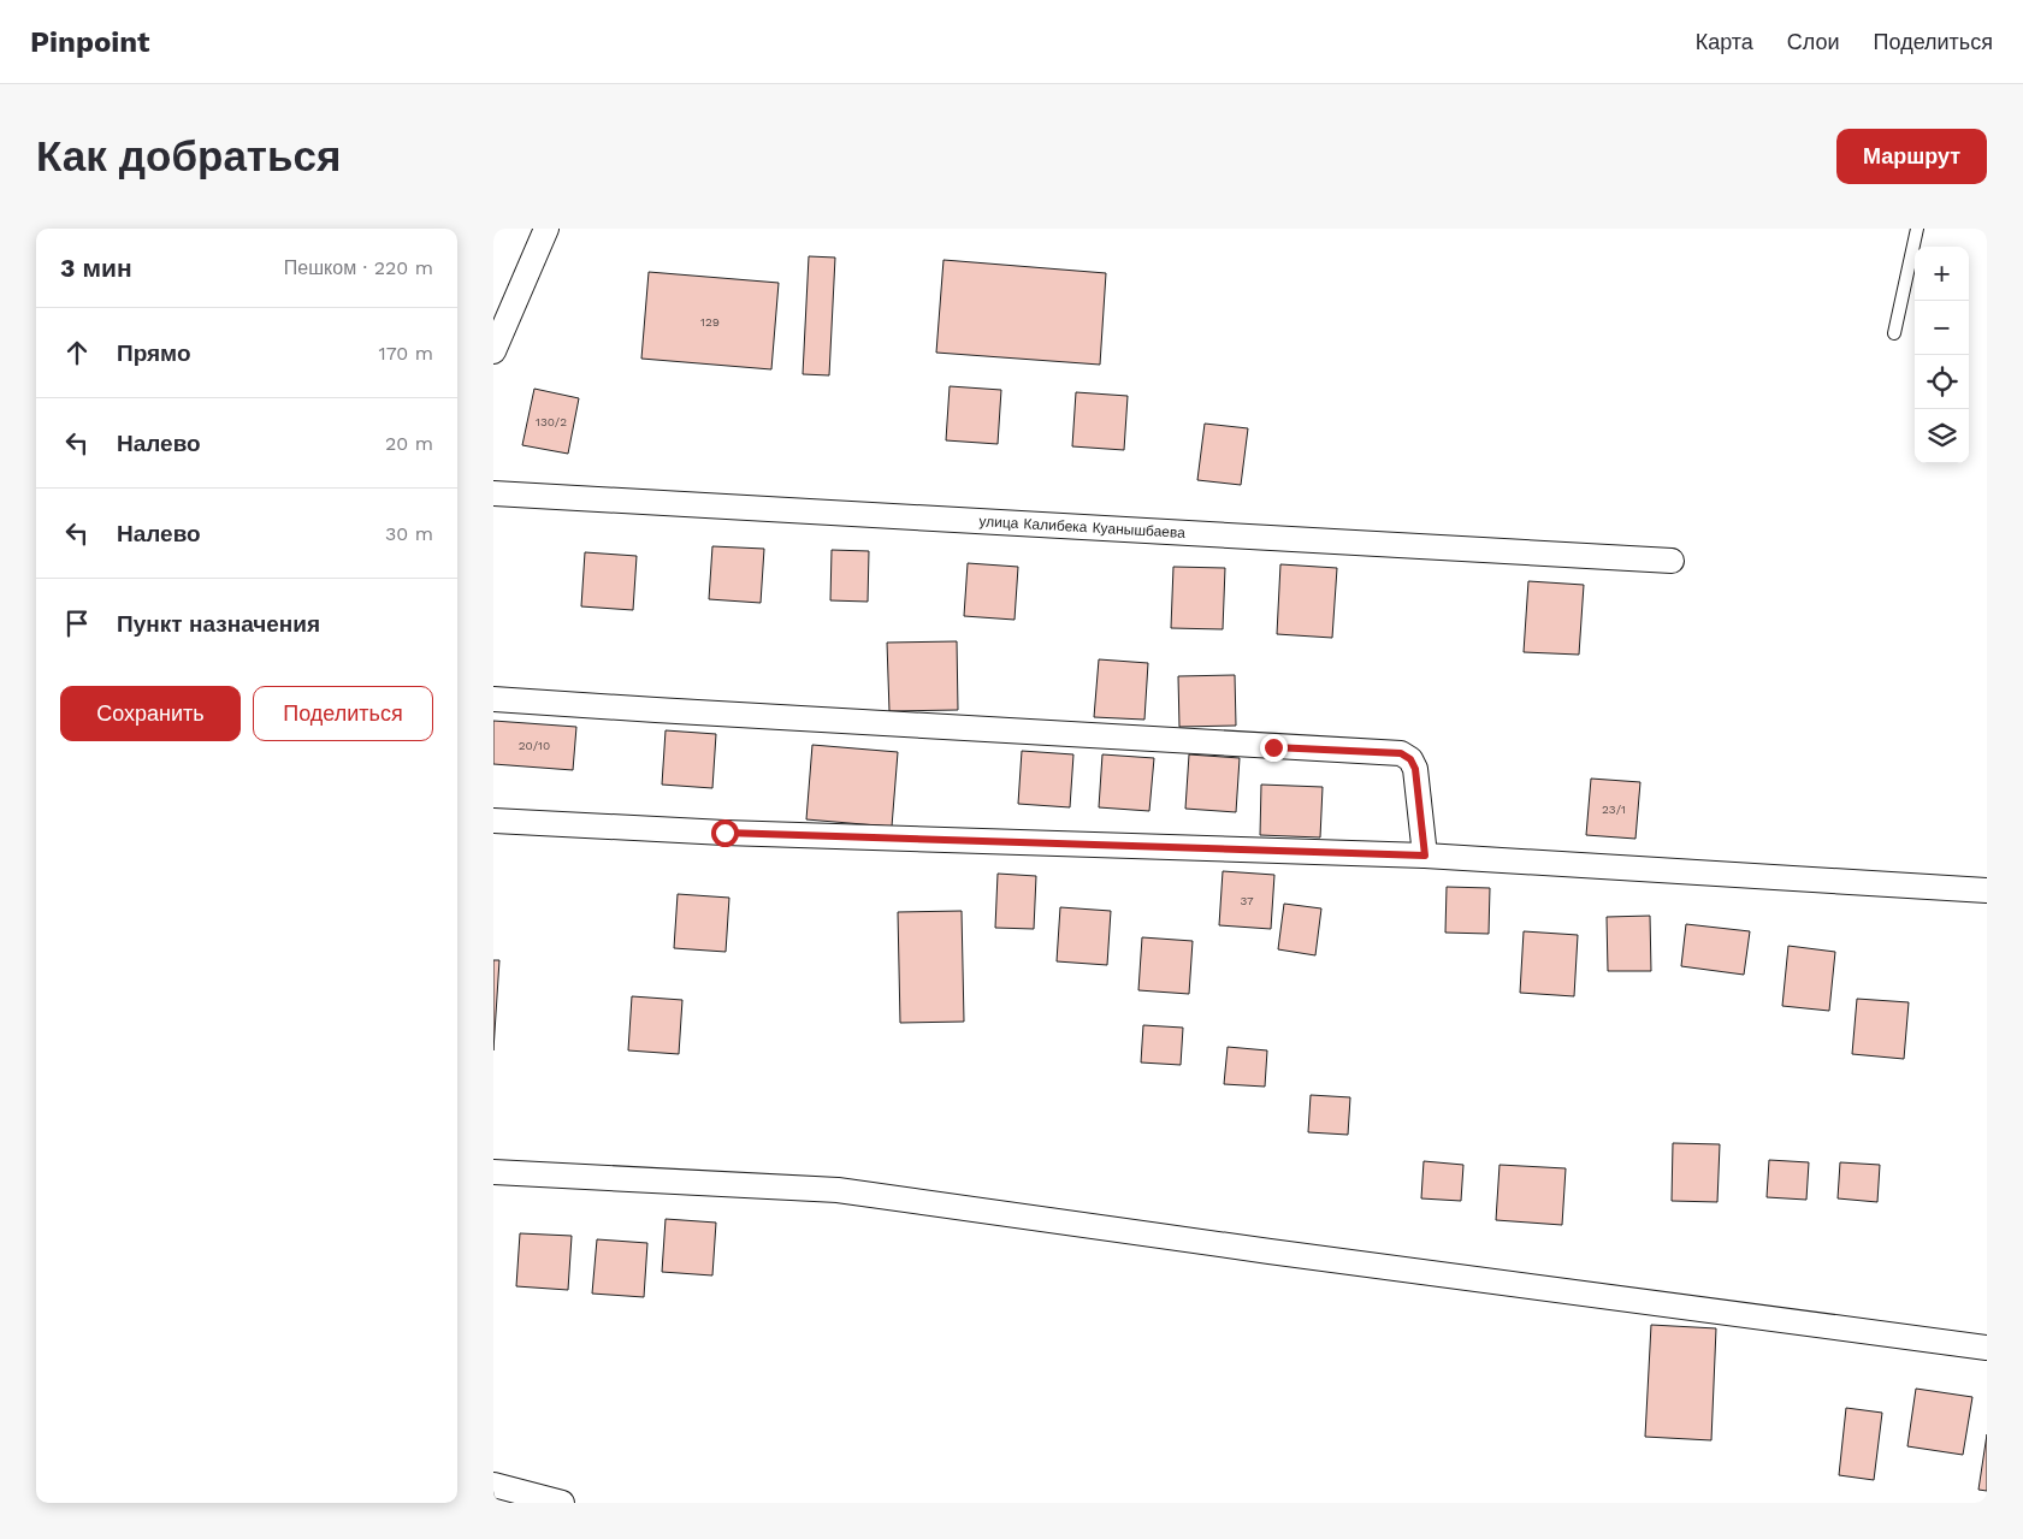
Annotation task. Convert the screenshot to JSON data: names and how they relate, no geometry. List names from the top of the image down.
{
  "streets": {
    "street": ["улица Калибека Куанышбаева"]
  },
  "house_numbers": [
    "129",
    "130/2",
    "20/10",
    "23/1",
    "37"
  ],
  "page": {
    "header": "Pinpoint",
    "nav": ["Карта", "Слои", "Поделиться"],
    "buttons": [
      "Маршрут",
      ["Сохранить", "Поделиться"]
    ],
    "title": "Как добраться",
    "heading": ["3 мин", "Пешком · 220 m"],
    "map_buttons": ["+", "−"],
    "list": [
      ["Прямо", "170 m"],
      ["Налево", "20 m"],
      ["Налево", "30 m"],
      "Пункт назначения"
    ]
  }
}
